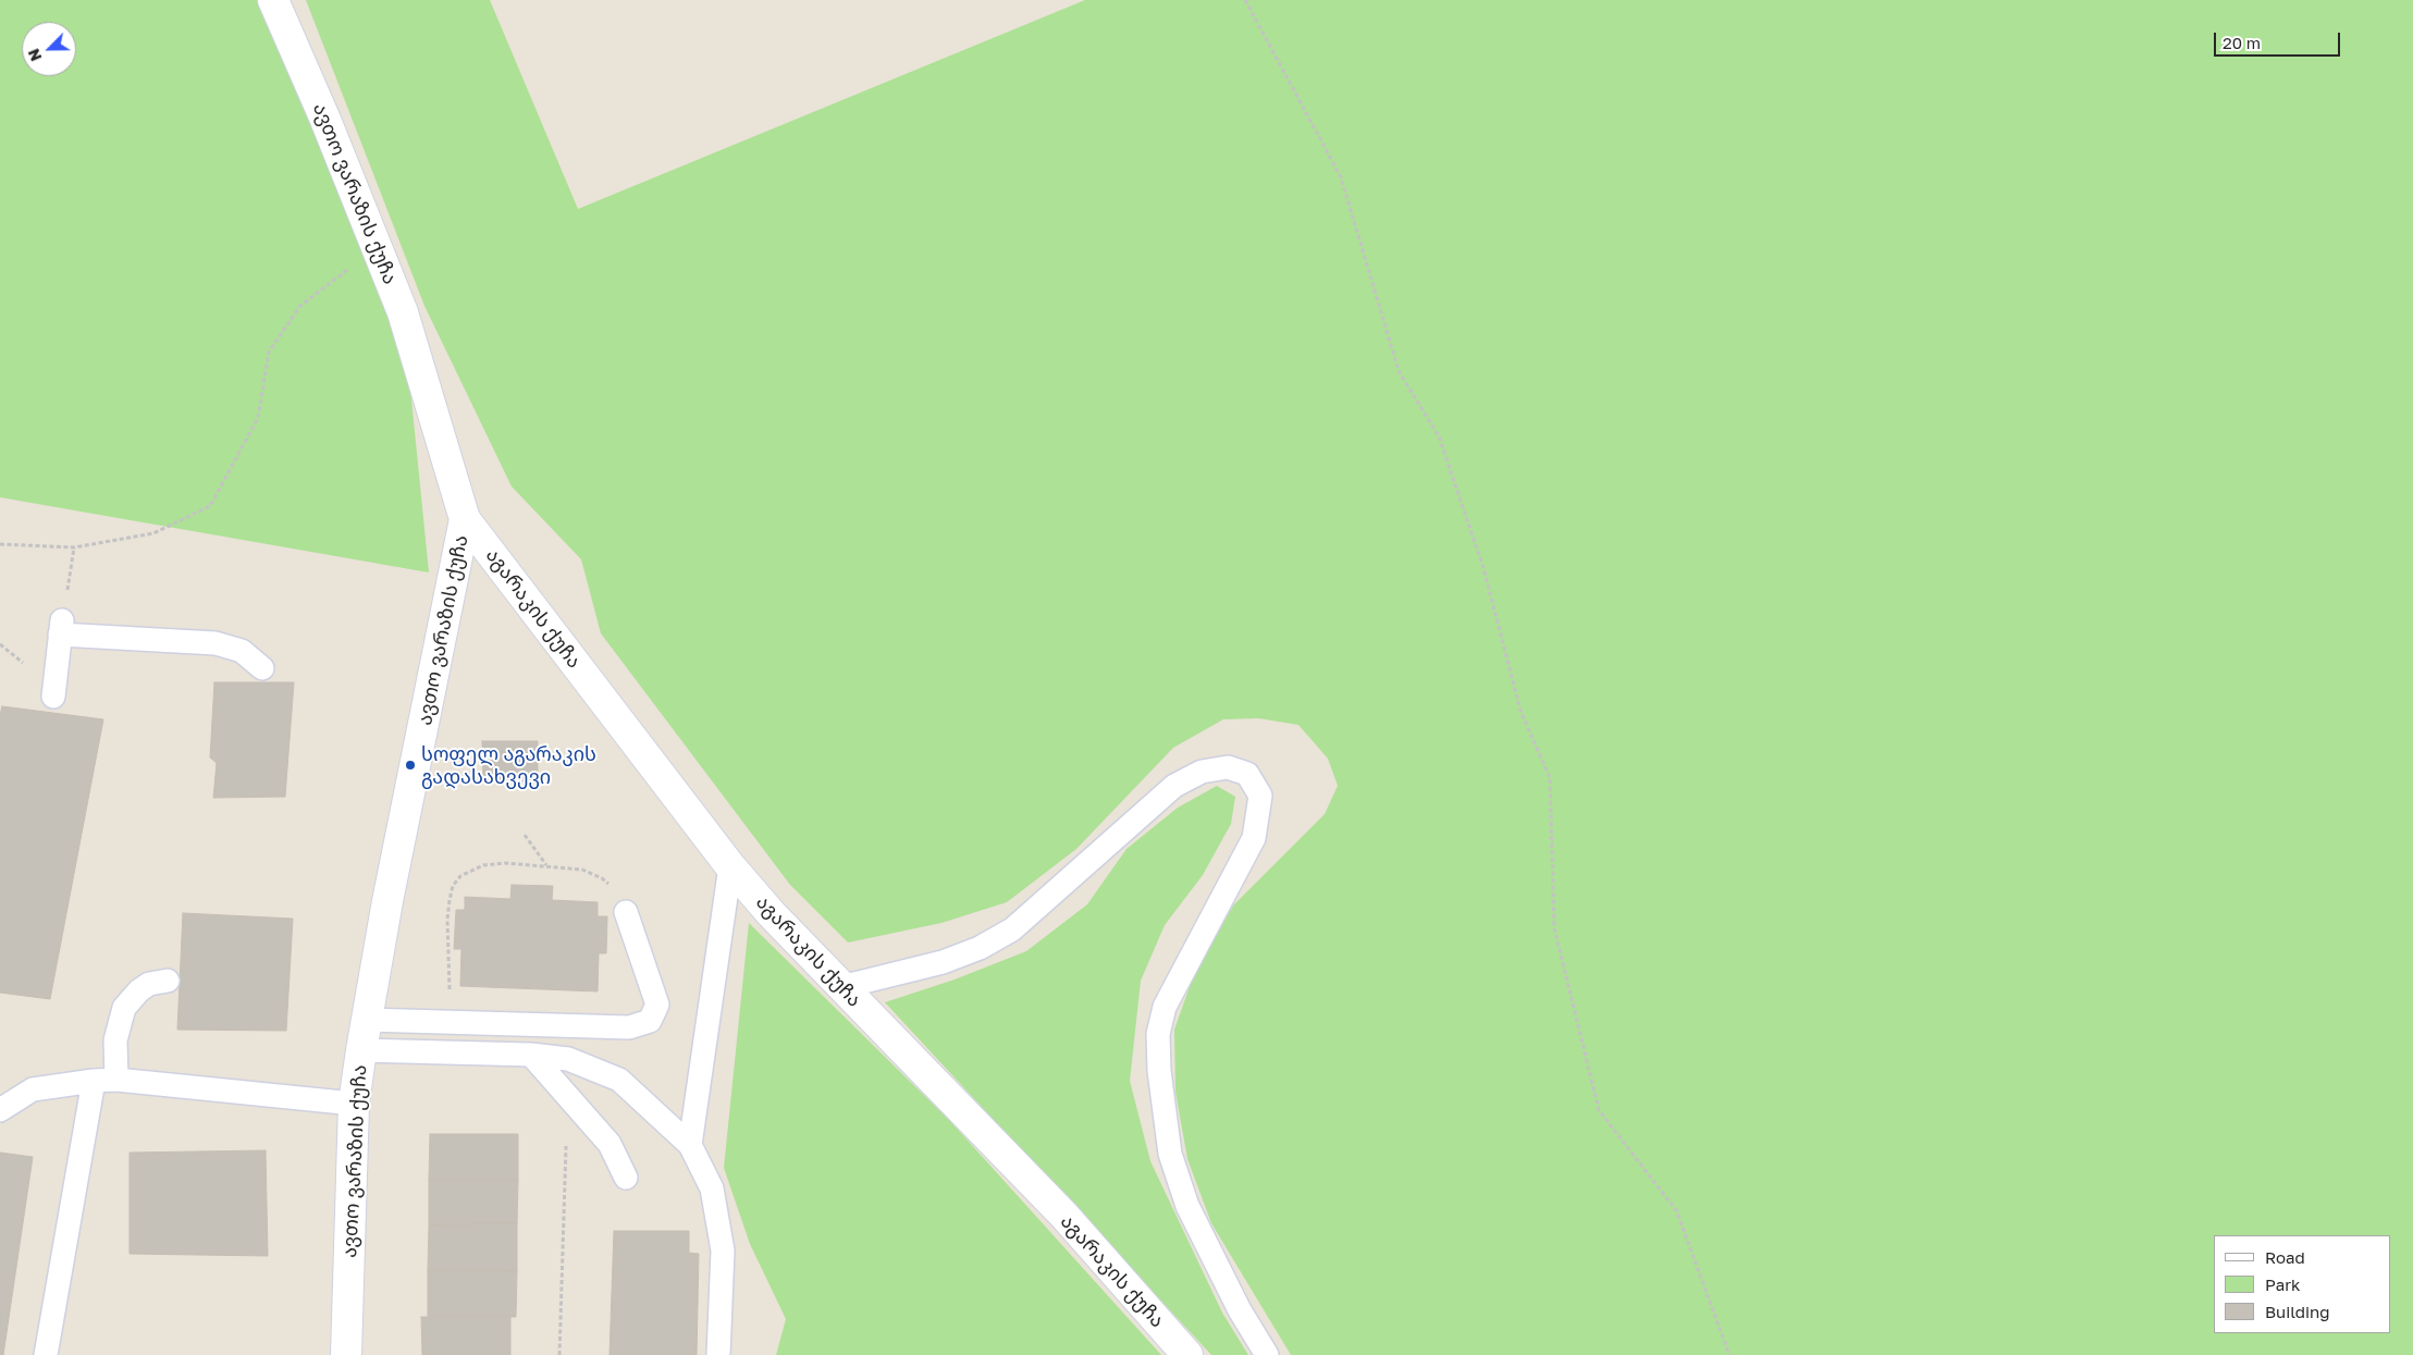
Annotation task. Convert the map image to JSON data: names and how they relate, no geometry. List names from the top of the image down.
{
  "streets": {
    "street": ["ავთო ვარაზის ქუჩა", "აგარაკის ქუჩა"]
  },
  "crossings": [
    ["ავთო ვარაზის ქუჩა", "აგარაკის ქუჩა"]
  ],
  "places": ["სოფელ აგარაკის გადასახვევი"],
  "legend": ["Road", "Park", "Building"],
  "scale_bar": "20 m",
  "north": "bottom left"
}
